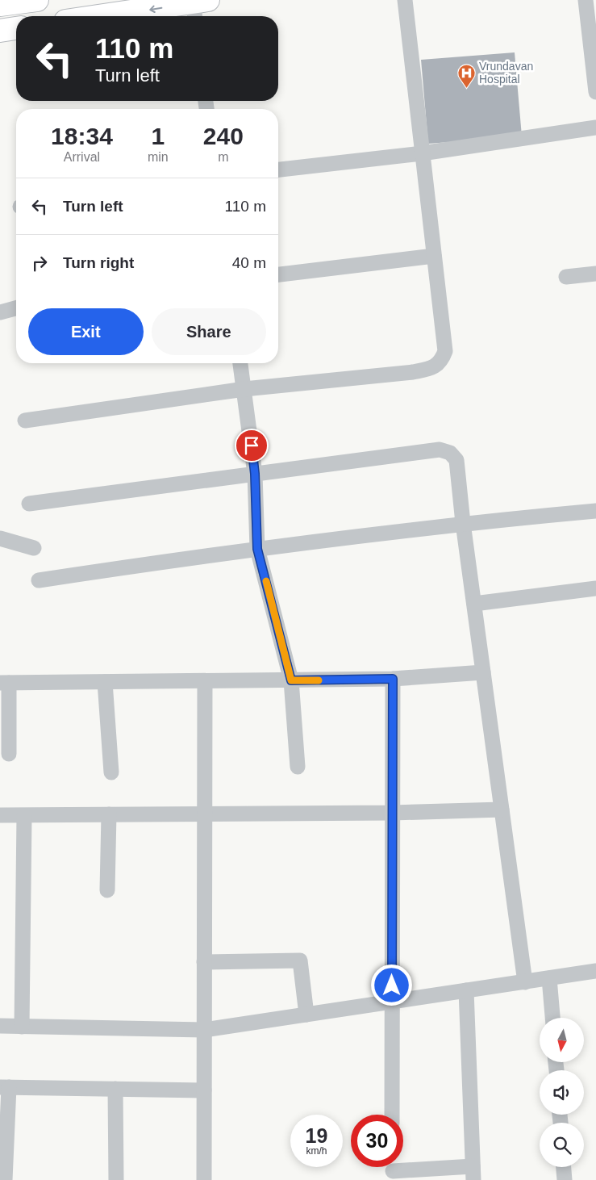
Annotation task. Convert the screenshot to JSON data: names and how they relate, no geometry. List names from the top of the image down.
{
  "places": {
    "hospital": ["Vrundavan Hospital"]
  },
  "north": "bottom",
  "page": {
    "turn": ["110 m", "Turn left"],
    "eta": [
      "18:34",
      "Arrival",
      "1",
      "min",
      "240",
      "m"
    ],
    "list": [
      {
        "name": "Turn left",
        "value": "110 m"
      },
      {
        "name": "Turn right",
        "value": "40 m"
      }
    ],
    "buttons": ["Exit", "Share"],
    "speed": "19 km/h",
    "limit": "30"
  }
}
